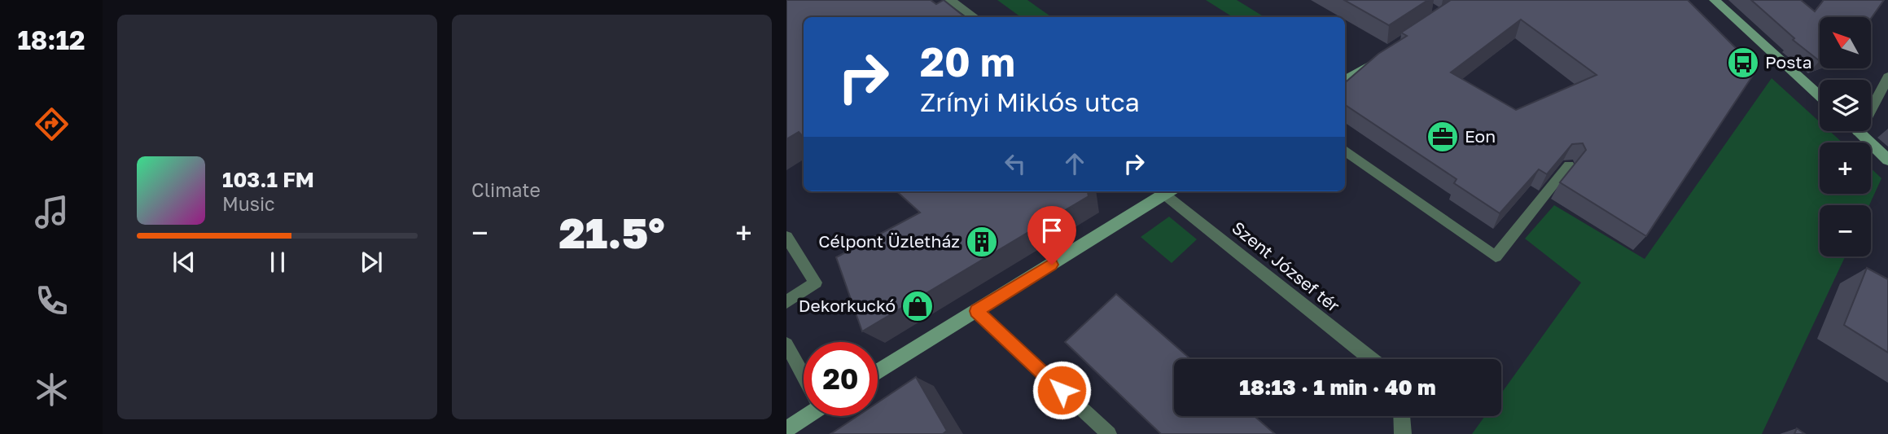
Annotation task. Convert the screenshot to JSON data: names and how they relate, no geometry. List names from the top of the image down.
{
  "streets": {
    "street": ["Szent József tér"]
  },
  "places": {
    "bus stop": ["Posta"],
    "office": ["Eon"],
    "building": ["Célpont Üzletház"],
    "shop": ["Dekorkuckó"]
  },
  "north": "top left",
  "page": {
    "tabs": "18:12",
    "tile": "Climate",
    "map_buttons": ["+", "−"],
    "turn": ["20 m", "Zrínyi Miklós utca"],
    "song": ["103.1 FM", "Music"],
    "heat": ["−", "21.5°", "+"],
    "limit": "20",
    "trip": "18:13 · 1 min · 40 m"
  }
}
